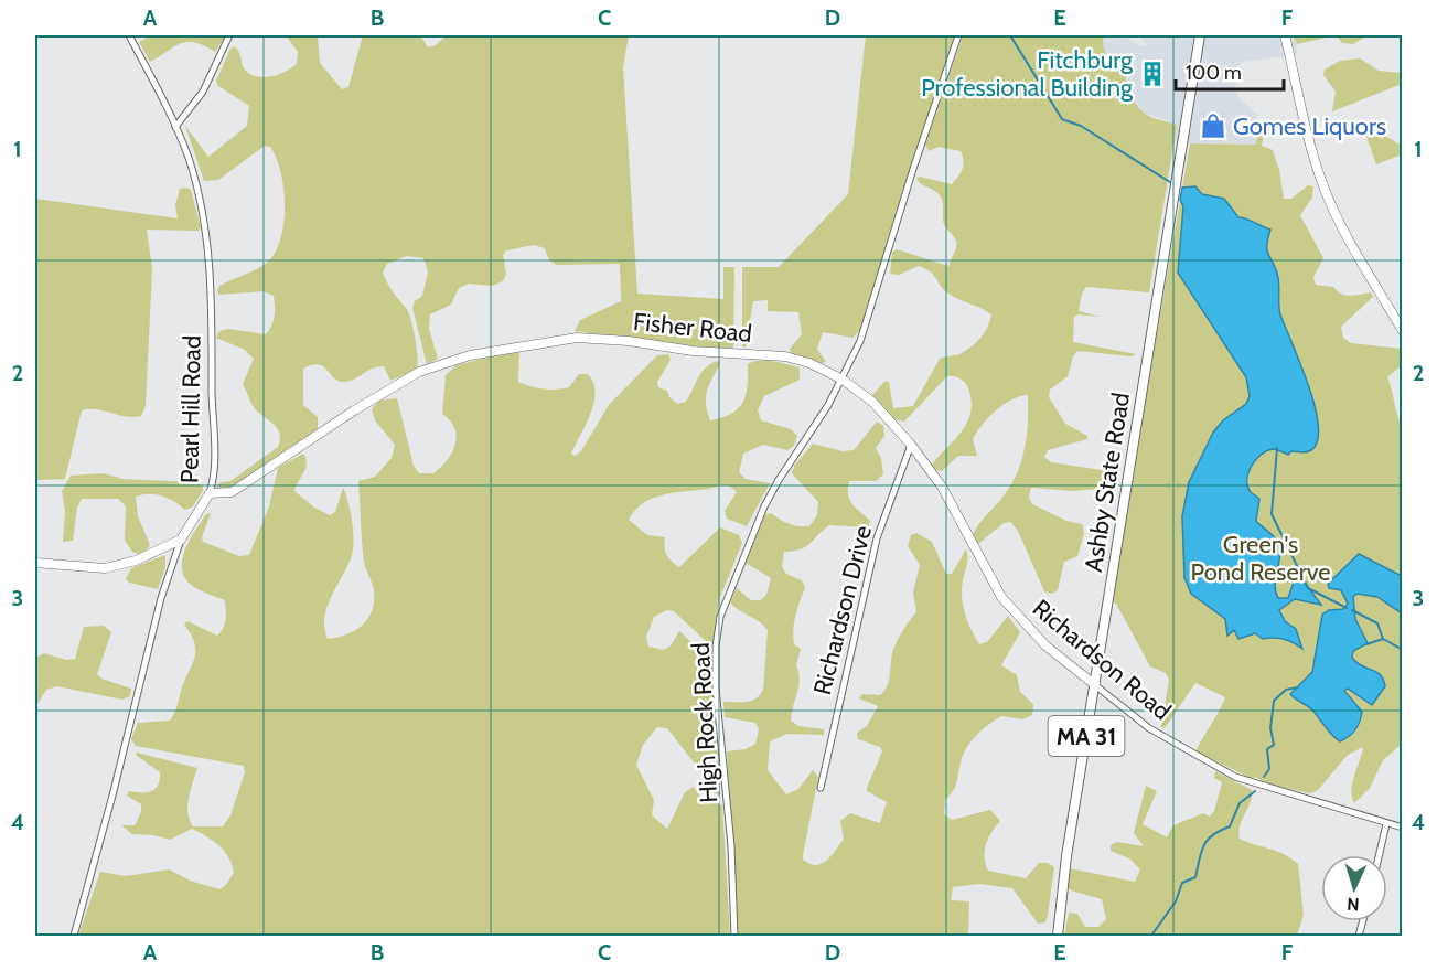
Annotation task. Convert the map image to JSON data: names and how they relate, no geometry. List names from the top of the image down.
{
  "streets": {
    "main road": ["Ashby State Road", "MA 31"],
    "street": [
      "Fisher Road",
      "Pearl Hill Road",
      "Richardson Drive",
      "Richardson Road",
      "High Rock Road"
    ]
  },
  "crossings": [
    ["Fisher Road", "Pearl Hill Road"],
    ["Fisher Road", "Richardson Road"],
    ["Fisher Road", "High Rock Road"],
    ["Ashby State Road", "Richardson Road"],
    ["Richardson Drive", "Richardson Road"],
    ["Richardson Road", "High Rock Road"]
  ],
  "parks": ["Green's Pond Reserve"],
  "places": {
    "building": ["Fitchburg Professional Building"],
    "shop": ["Gomes Liquors"]
  },
  "scale_bar": "100 m",
  "north": "bottom",
  "grid": {
    "columns": [
      "A",
      "B",
      "C",
      "D",
      "E",
      "F"
    ],
    "rows": [
      "1",
      "2",
      "3",
      "4"
    ]
  }
}
